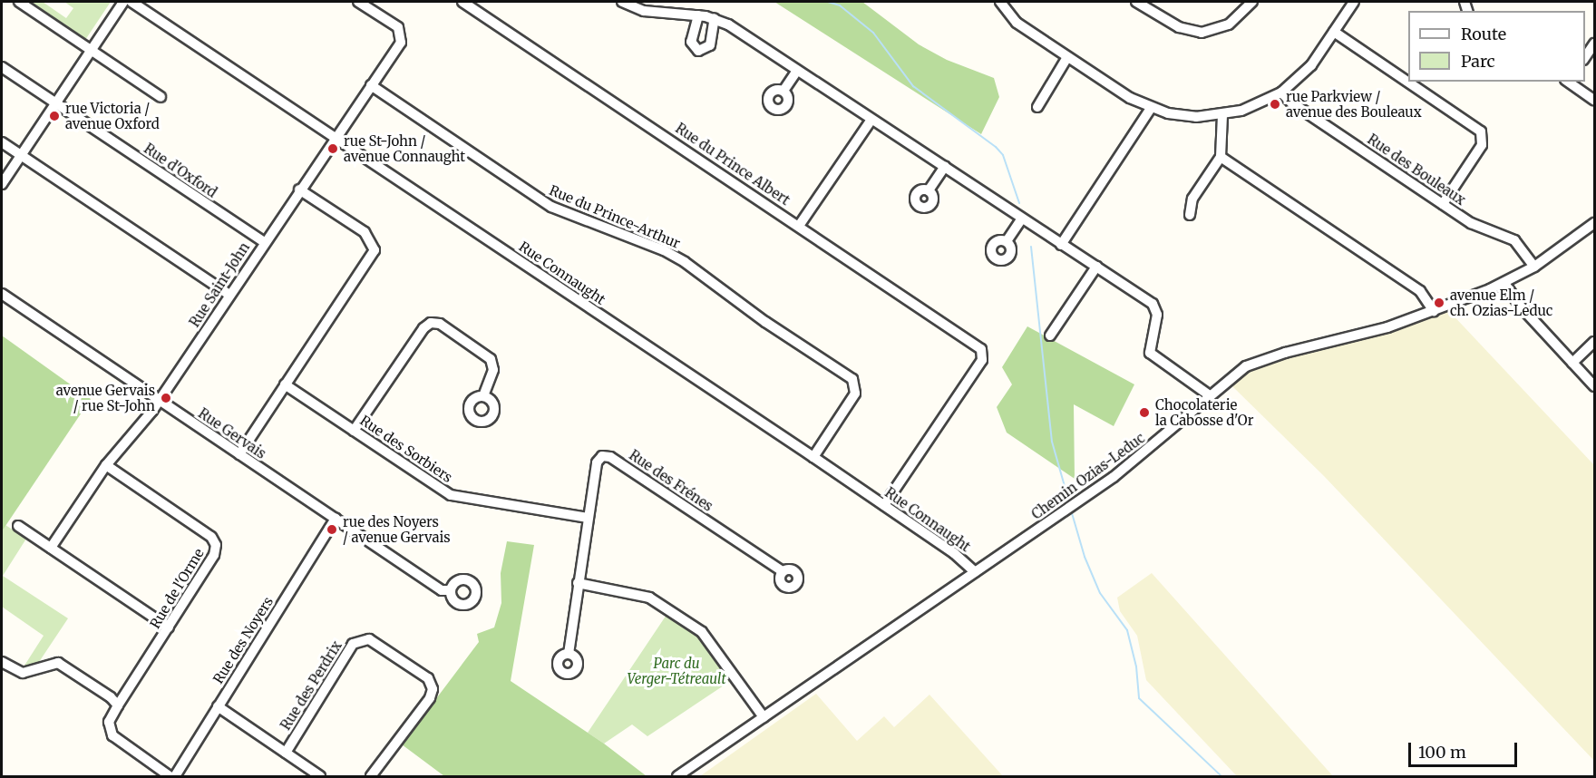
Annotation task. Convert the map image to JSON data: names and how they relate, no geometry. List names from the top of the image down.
{
  "streets": {
    "street": [
      "Rue du Prince Albert",
      "Rue des Bouleaux",
      "Rue d'Oxford",
      "Rue du Prince-Arthur",
      "Rue Connaught",
      "Rue Saint-John",
      "Rue Gervais",
      "Rue des Sorbiers",
      "Chemin Ozias-Leduc",
      "Rue des Frénes",
      "Rue de l'Orme",
      "Rue des Noyers",
      "Rue des Perdrix"
    ]
  },
  "crossings": [
    ["Rue du Prince Albert", "Rue Connaught"],
    ["Rue des Bouleaux", "Chemin Ozias-Leduc"],
    ["Rue d'Oxford", "Rue Saint-John"],
    ["Rue du Prince-Arthur", "Rue Connaught"],
    ["Rue du Prince-Arthur", "Rue Saint-John"],
    ["Rue Connaught", "Rue Saint-John"],
    ["Rue Connaught", "Chemin Ozias-Leduc"],
    ["Rue Saint-John", "Rue Gervais"],
    ["Rue Saint-John", "Rue de l'Orme"],
    ["Rue Gervais", "Rue des Noyers"],
    ["Rue des Sorbiers", "Rue des Frénes"]
  ],
  "parks": ["Parc du Verger-Tétreault"],
  "places": [
    "rue Parkview / avenue des Bouleaux",
    "rue Victoria / avenue Oxford",
    "rue St-John / avenue Connaught",
    "avenue Elm / ch. Ozias-Leduc",
    "avenue Gervais / rue St-John",
    "Chocolaterie la Cabosse d'Or",
    "rue des Noyers / avenue Gervais"
  ],
  "legend": ["Route", "Parc"],
  "scale_bar": "100 m"
}
